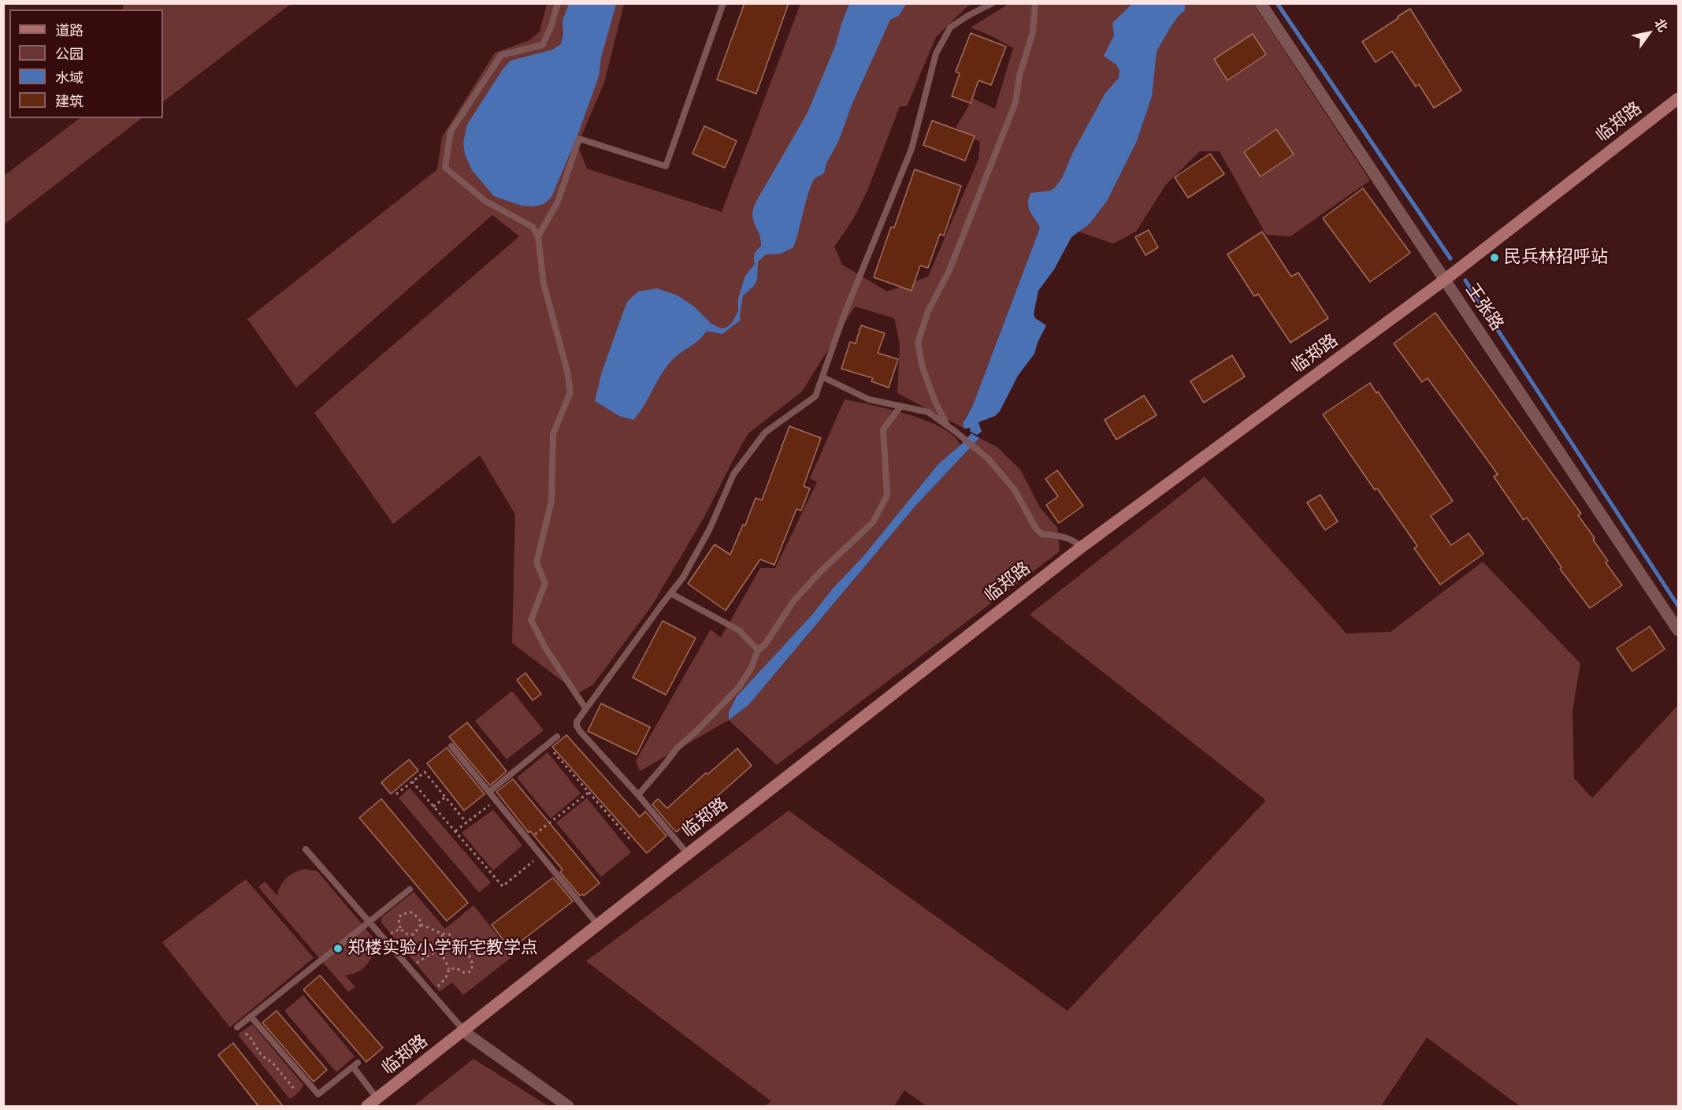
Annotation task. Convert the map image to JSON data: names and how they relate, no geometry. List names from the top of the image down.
{
  "streets": {
    "main road": ["临郑路"],
    "street": ["王张路"]
  },
  "crossings": [
    ["临郑路", "王张路"]
  ],
  "places": ["民兵林招呼站", "郑楼实验小学新宅教学点"],
  "legend": [
    "道路",
    "公园",
    "水域",
    "建筑"
  ],
  "north": "top right"
}
